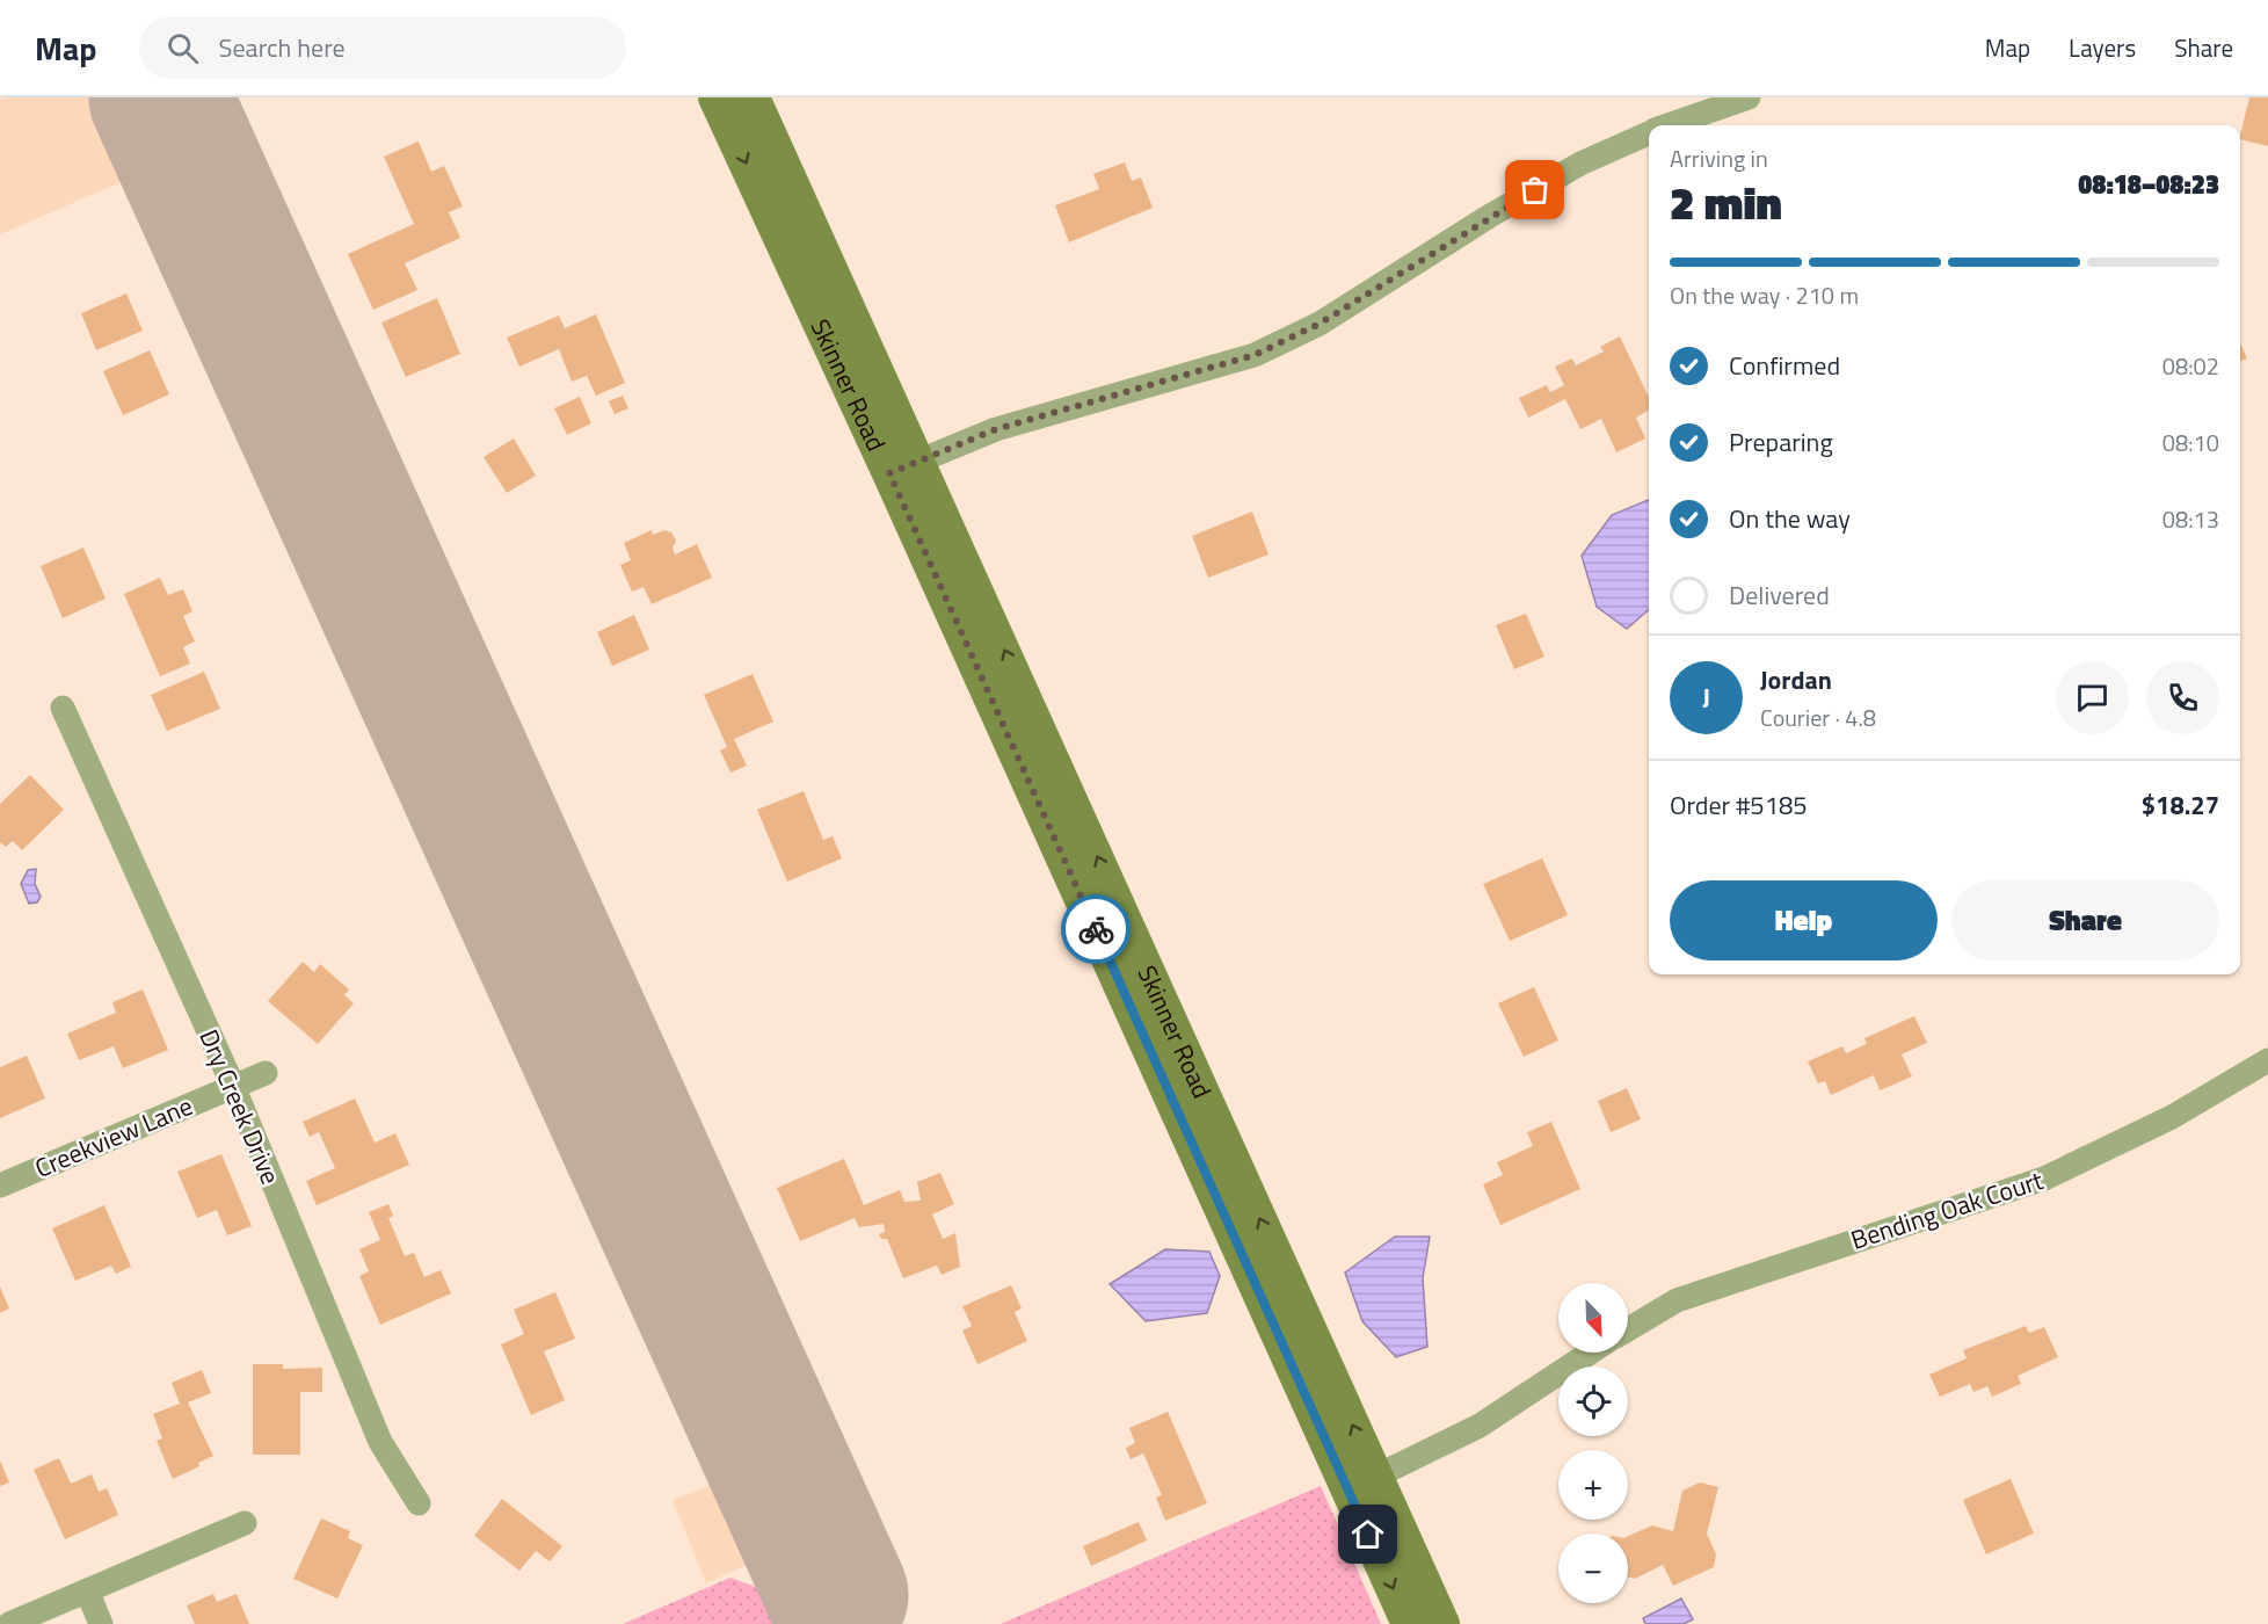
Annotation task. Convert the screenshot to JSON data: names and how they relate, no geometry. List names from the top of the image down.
{
  "streets": {
    "street": [
      "Skinner Road",
      "Dry Creek Drive",
      "Creekview Lane",
      "Bending Oak Court"
    ]
  },
  "crossings": [
    ["Dry Creek Drive", "Creekview Lane"]
  ],
  "north": "bottom right",
  "page": {
    "header": "Map",
    "search": "Search here",
    "nav": ["Map", "Layers", "Share"],
    "heading": ["2 min", "Arriving in", "08:18–08:23"],
    "panel": [
      "Jordan",
      "Courier · 4.8",
      "Order #5185",
      "$18.27"
    ],
    "bar": "On the way · 210 m",
    "list": [
      ["Confirmed", "08:02"],
      ["Preparing", "08:10"],
      ["On the way", "08:13"],
      "Delivered"
    ],
    "round": "J",
    "buttons": ["Help", "Share"],
    "map_buttons": ["+", "−"]
  }
}
